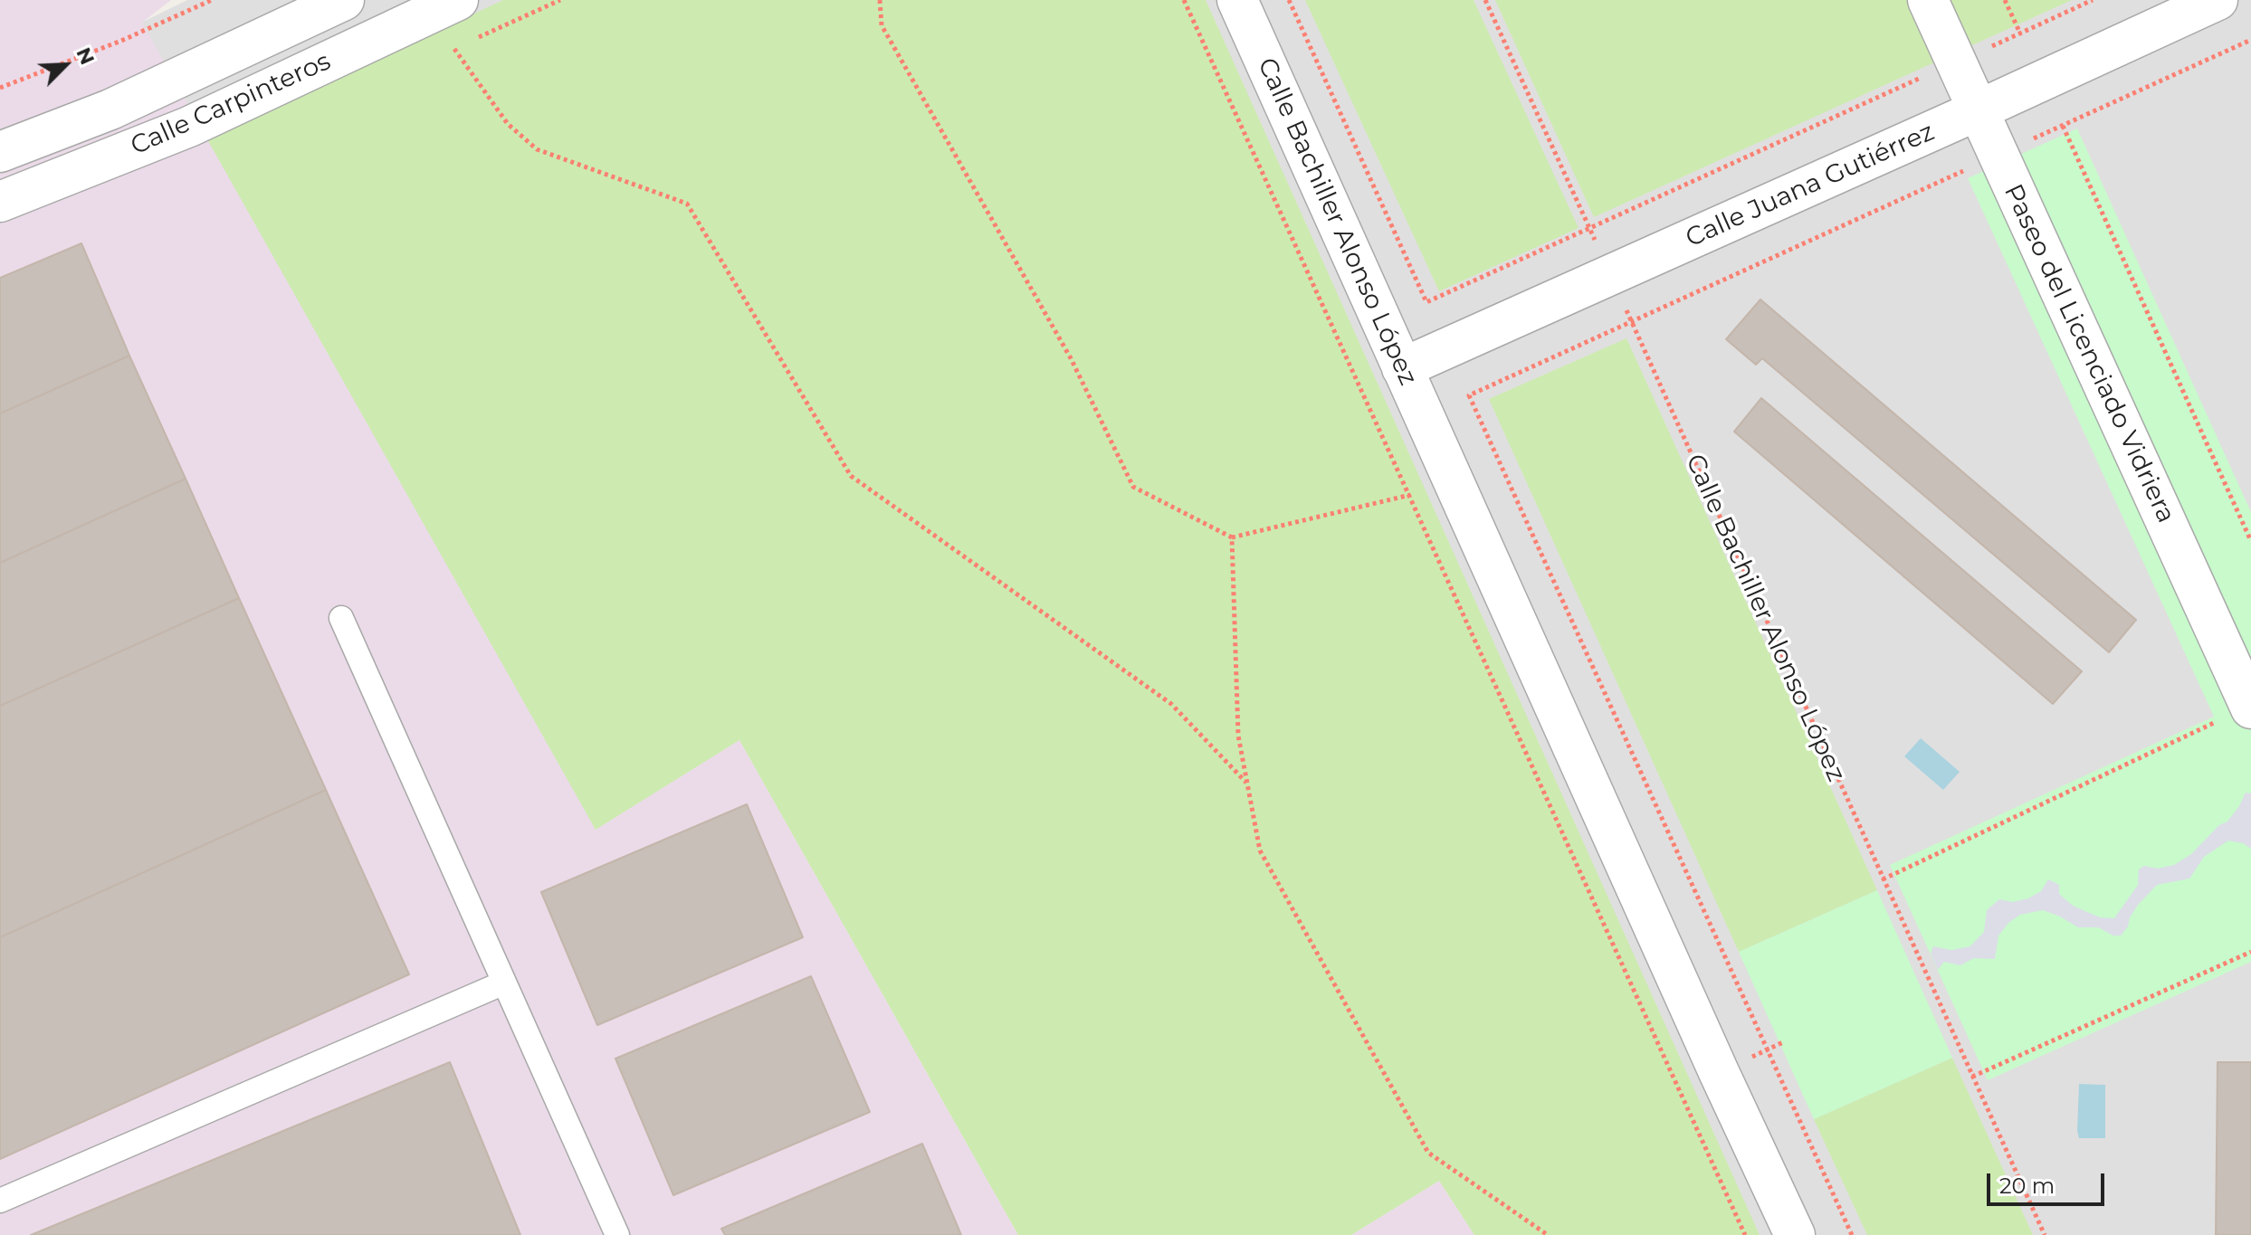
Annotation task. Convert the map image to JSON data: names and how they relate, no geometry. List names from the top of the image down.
{
  "streets": {
    "street": [
      "Calle Carpinteros",
      "Calle Juana Gutiérrez",
      "Calle Bachiller Alonso López",
      "Paseo del Licenciado Vidriera"
    ]
  },
  "crossings": [
    ["Calle Juana Gutiérrez", "Calle Bachiller Alonso López"],
    ["Calle Juana Gutiérrez", "Paseo del Licenciado Vidriera"]
  ],
  "scale_bar": "20 m",
  "north": "top right"
}
